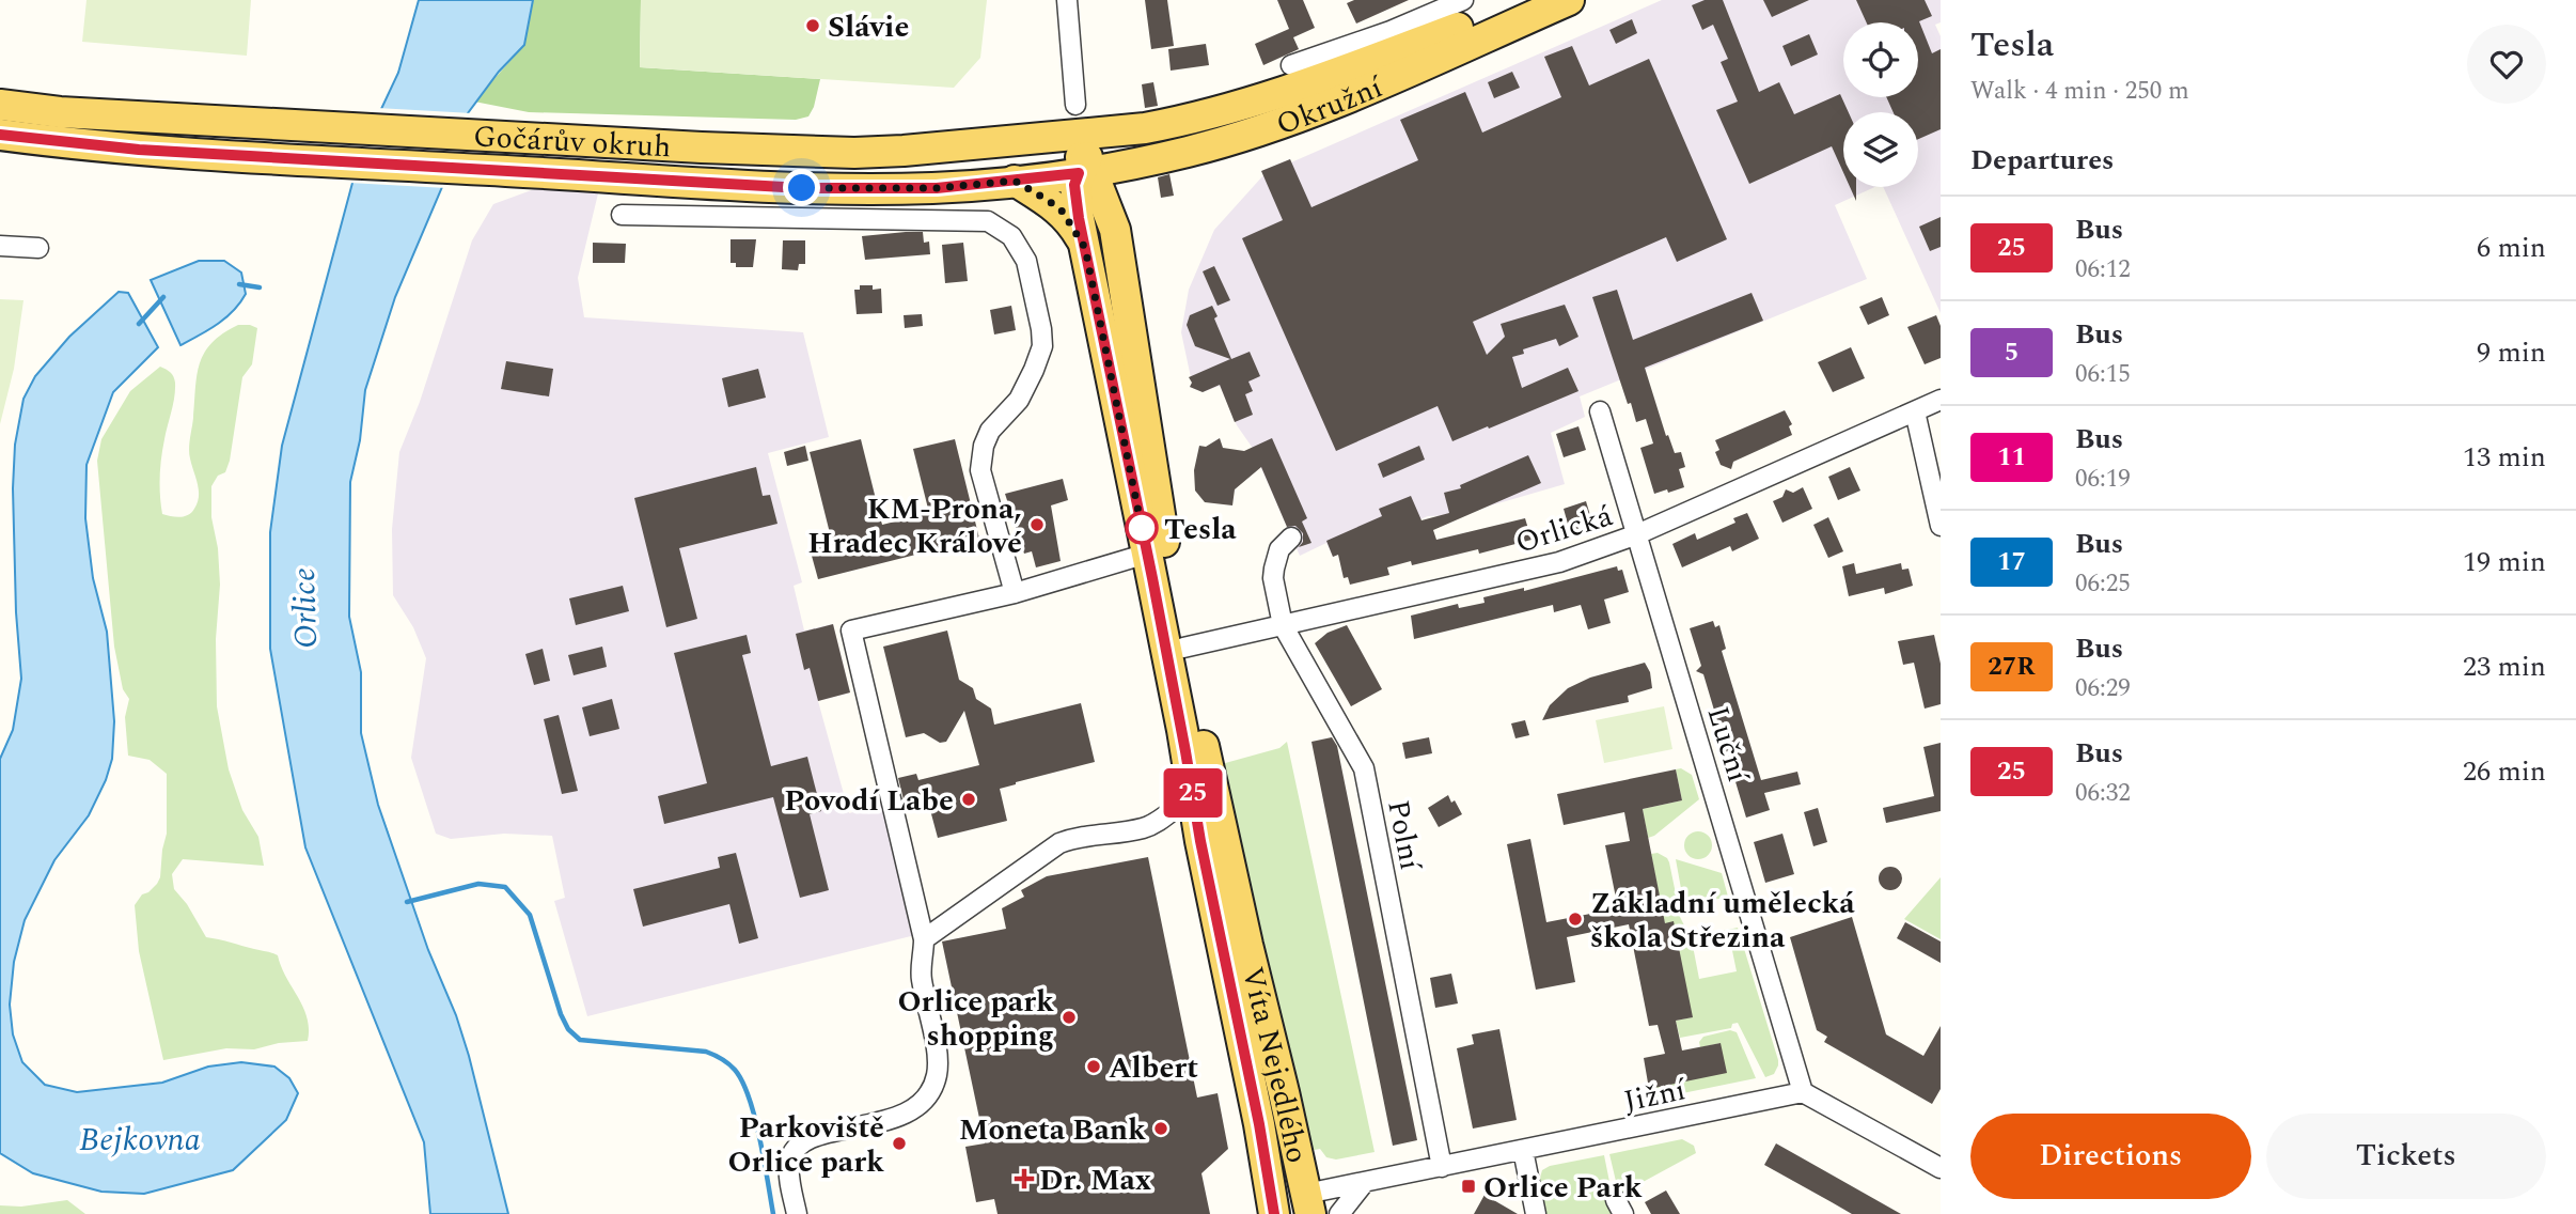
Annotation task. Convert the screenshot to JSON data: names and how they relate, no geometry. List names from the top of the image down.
{
  "streets": {
    "main road": ["Okružní", "Gočárův okruh", "Víta Nejedlého"],
    "street": [
      "Orlická",
      "Luční",
      "Polní",
      "Jižní"
    ]
  },
  "crossings": [
    ["Okružní", "Gočárův okruh"],
    ["Okružní", "Víta Nejedlého"],
    ["Gočárův okruh", "Víta Nejedlého"],
    ["Orlická", "Luční"],
    ["Orlická", "Polní"],
    ["Orlická", "Víta Nejedlého"],
    ["Luční", "Jižní"],
    ["Polní", "Jižní"],
    ["Víta Nejedlého", "Jižní"]
  ],
  "water": ["Orlice", "Bejkovna"],
  "places": {
    "other": [
      "Slávie",
      "KM-Prona, Hradec Králové",
      "Tesla",
      "Povodí Labe",
      "Základní umělecká škola Střezina",
      "Orlice park shopping",
      "Albert",
      "Moneta Bank",
      "Parkoviště Orlice park"
    ],
    "health": ["Dr. Max"],
    "transit": ["Orlice Park"]
  },
  "lines": ["bus line 25"],
  "page": {
    "on_map": "25",
    "heading": [
      ["Tesla", "Walk · 4 min · 250 m"],
      "Departures"
    ],
    "list": [
      {
        "mark": "25",
        "name": "Bus",
        "note": "06:12",
        "value": "6 min"
      },
      {
        "mark": "5",
        "name": "Bus",
        "note": "06:15",
        "value": "9 min"
      },
      {
        "mark": "11",
        "name": "Bus",
        "note": "06:19",
        "value": "13 min"
      },
      {
        "mark": "17",
        "name": "Bus",
        "note": "06:25",
        "value": "19 min"
      },
      {
        "mark": "27R",
        "name": "Bus",
        "note": "06:29",
        "value": "23 min"
      },
      {
        "mark": "25",
        "name": "Bus",
        "note": "06:32",
        "value": "26 min"
      }
    ],
    "buttons": ["Directions", "Tickets"]
  }
}
